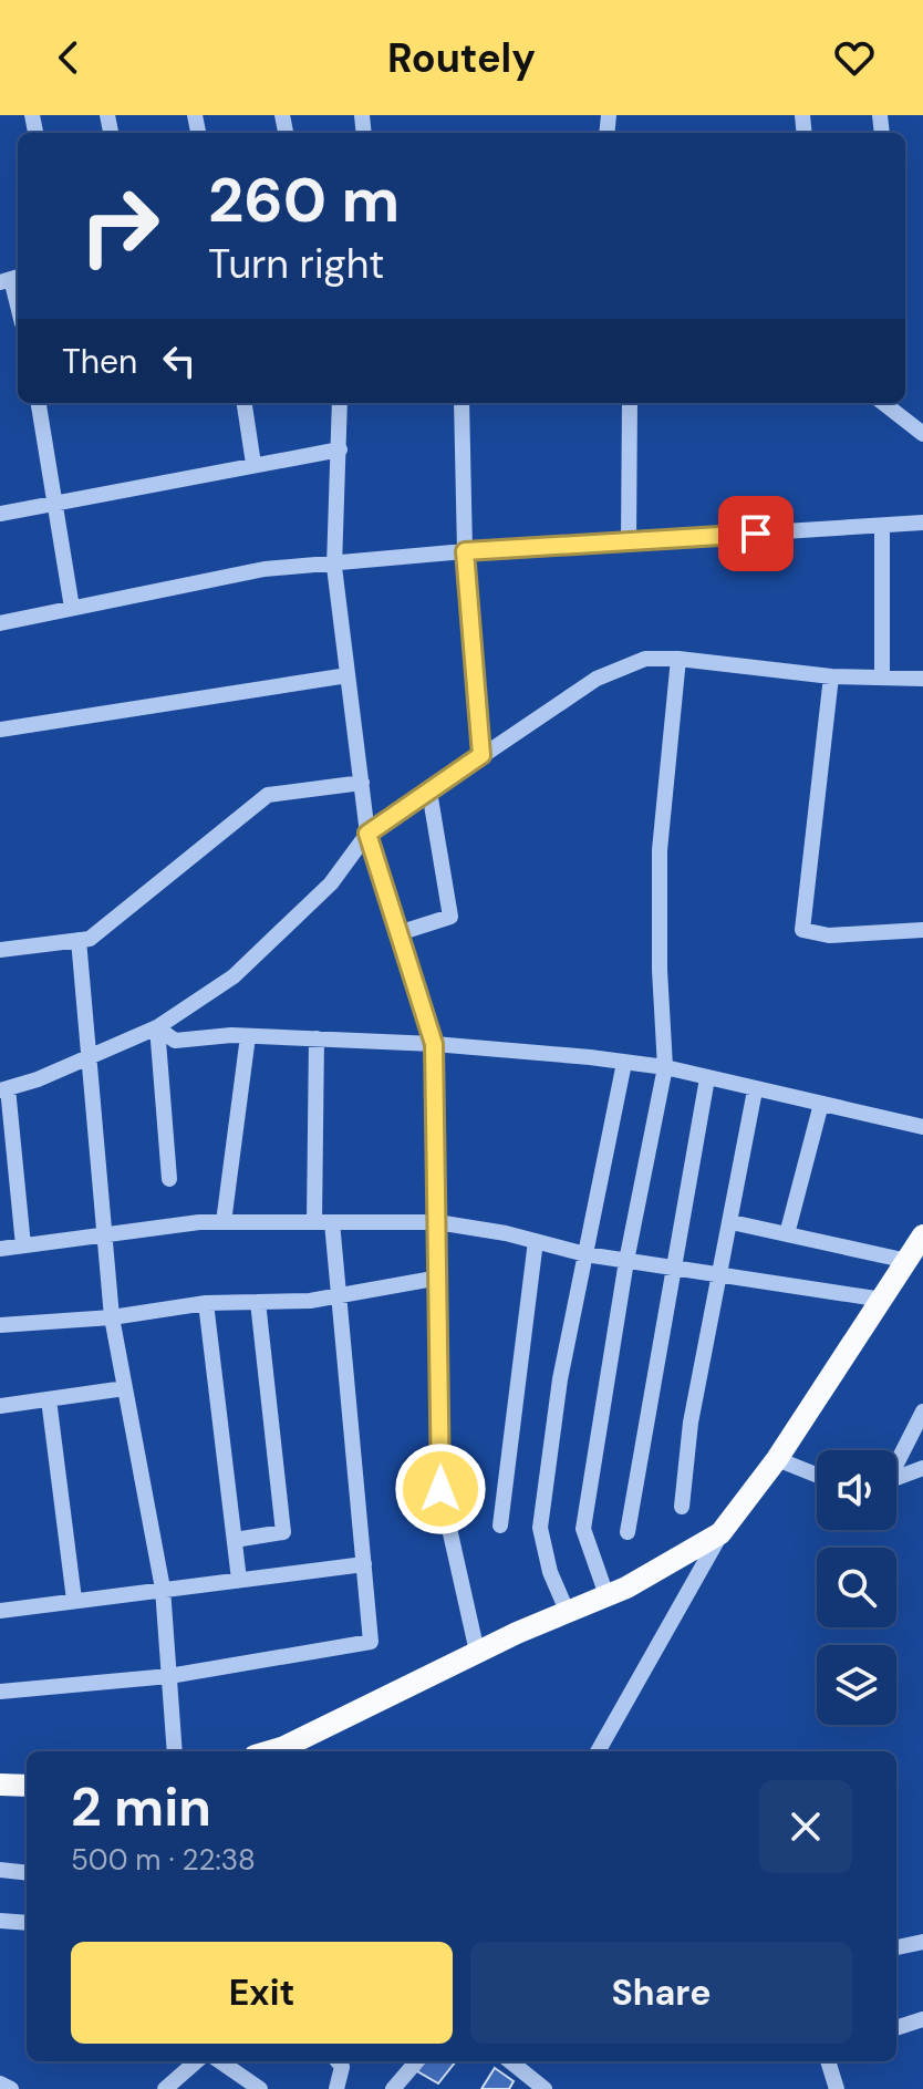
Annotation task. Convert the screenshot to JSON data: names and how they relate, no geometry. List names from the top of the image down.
{
  "page": {
    "header": "Routely",
    "turn": ["260 m", "Turn right"],
    "then": "Then",
    "heading": ["2 min", "500 m · 22:38"],
    "buttons": ["Exit", "Share"]
  }
}
